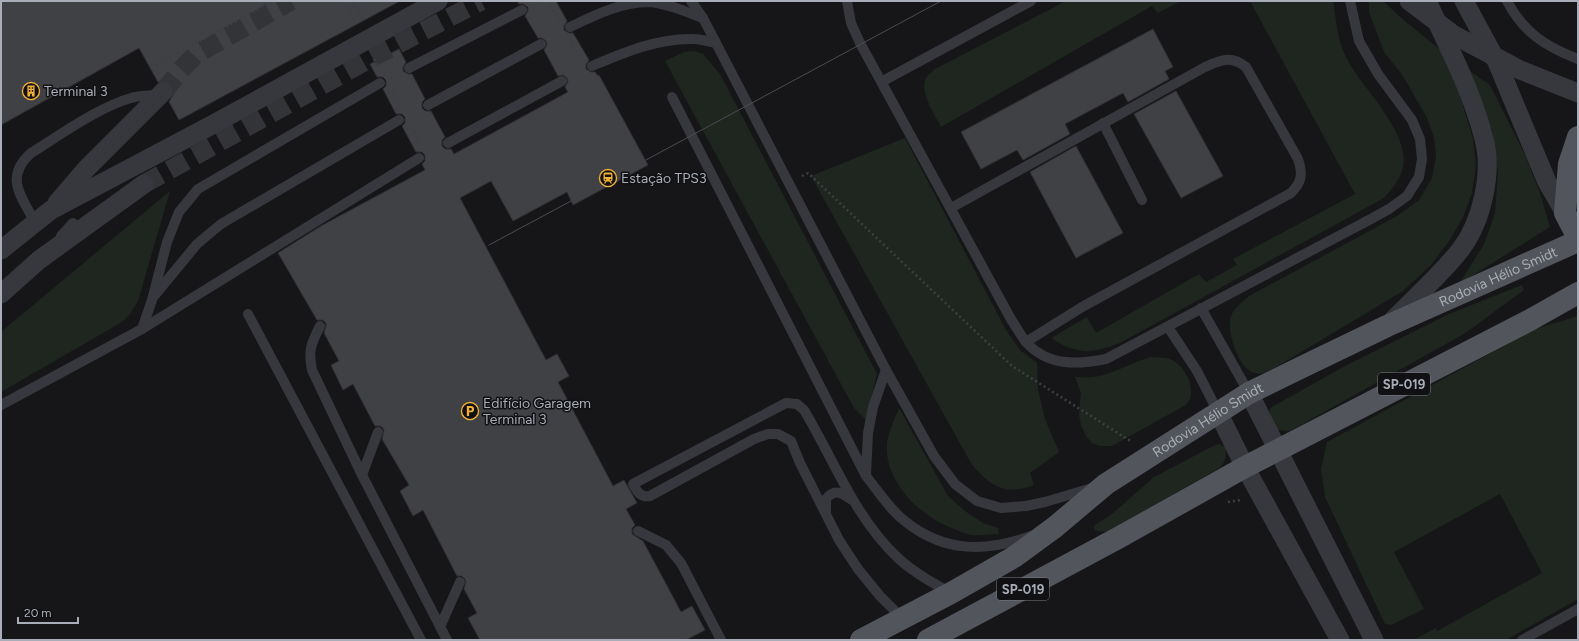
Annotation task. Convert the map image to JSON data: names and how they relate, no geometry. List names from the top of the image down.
{
  "streets": {
    "main road": ["Rodovia Hélio Smidt", "SP-019"]
  },
  "places": {
    "building": ["Terminal 3"],
    "station": ["Estação TPS3"],
    "parking": ["Edifício Garagem Terminal 3"]
  },
  "scale_bar": "20 m"
}
